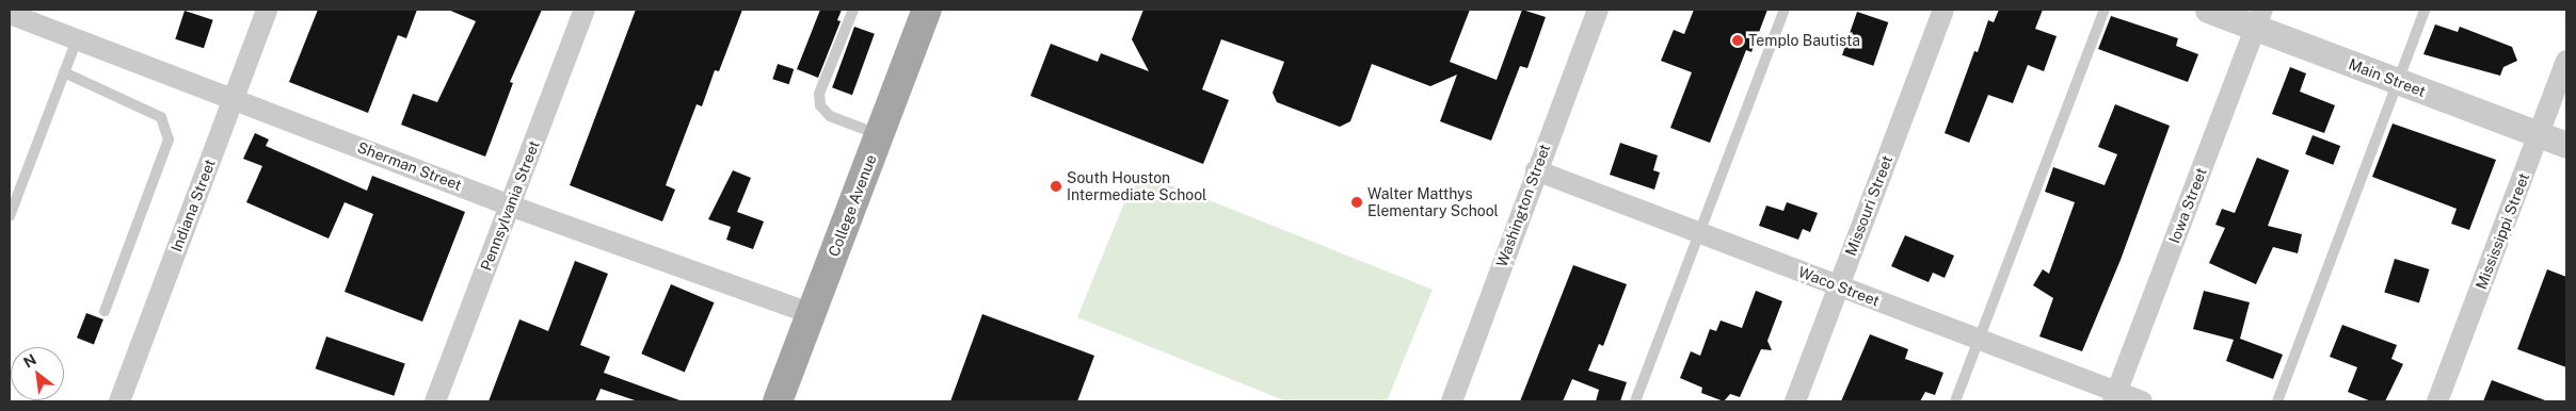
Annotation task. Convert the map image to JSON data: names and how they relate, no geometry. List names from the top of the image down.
{
  "streets": {
    "main road": ["College Avenue"],
    "street": [
      "Main Street",
      "Sherman Street",
      "Indiana Street",
      "Pennsylvania Street",
      "Washington Street",
      "Missouri Street",
      "Iowa Street",
      "Mississippi Street",
      "Waco Street"
    ]
  },
  "crossings": [
    ["Main Street", "Iowa Street"],
    ["Main Street", "Mississippi Street"],
    ["Sherman Street", "Indiana Street"],
    ["Sherman Street", "Pennsylvania Street"],
    ["Sherman Street", "College Avenue"],
    ["Washington Street", "Waco Street"],
    ["Missouri Street", "Waco Street"],
    ["Iowa Street", "Waco Street"]
  ],
  "places": ["Templo Bautista", "South Houston Intermediate School", "Walter Matthys Elementary School"],
  "north": "top left"
}
